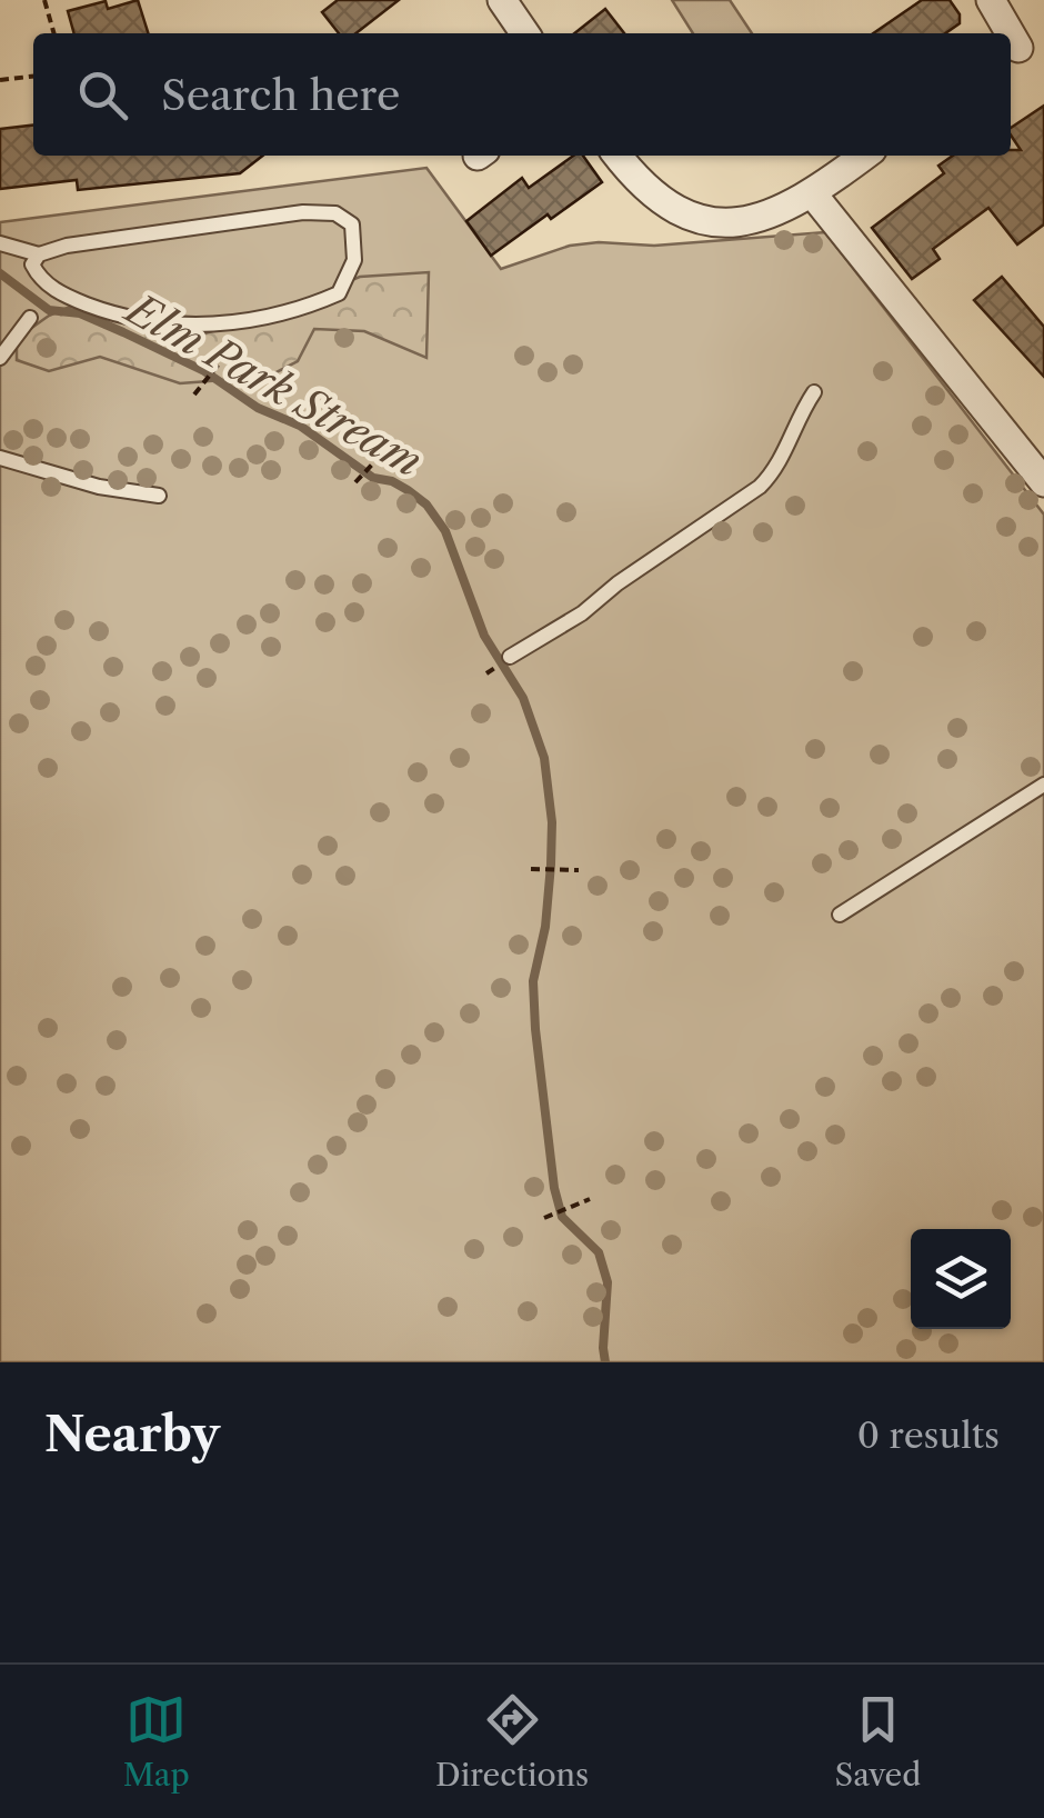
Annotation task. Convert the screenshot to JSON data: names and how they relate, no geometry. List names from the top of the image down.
{
  "water": ["Elm Park Stream"],
  "page": {
    "search": "Search here",
    "heading": ["Nearby", "0 results"],
    "nav": ["Map", "Directions", "Saved"]
  }
}
